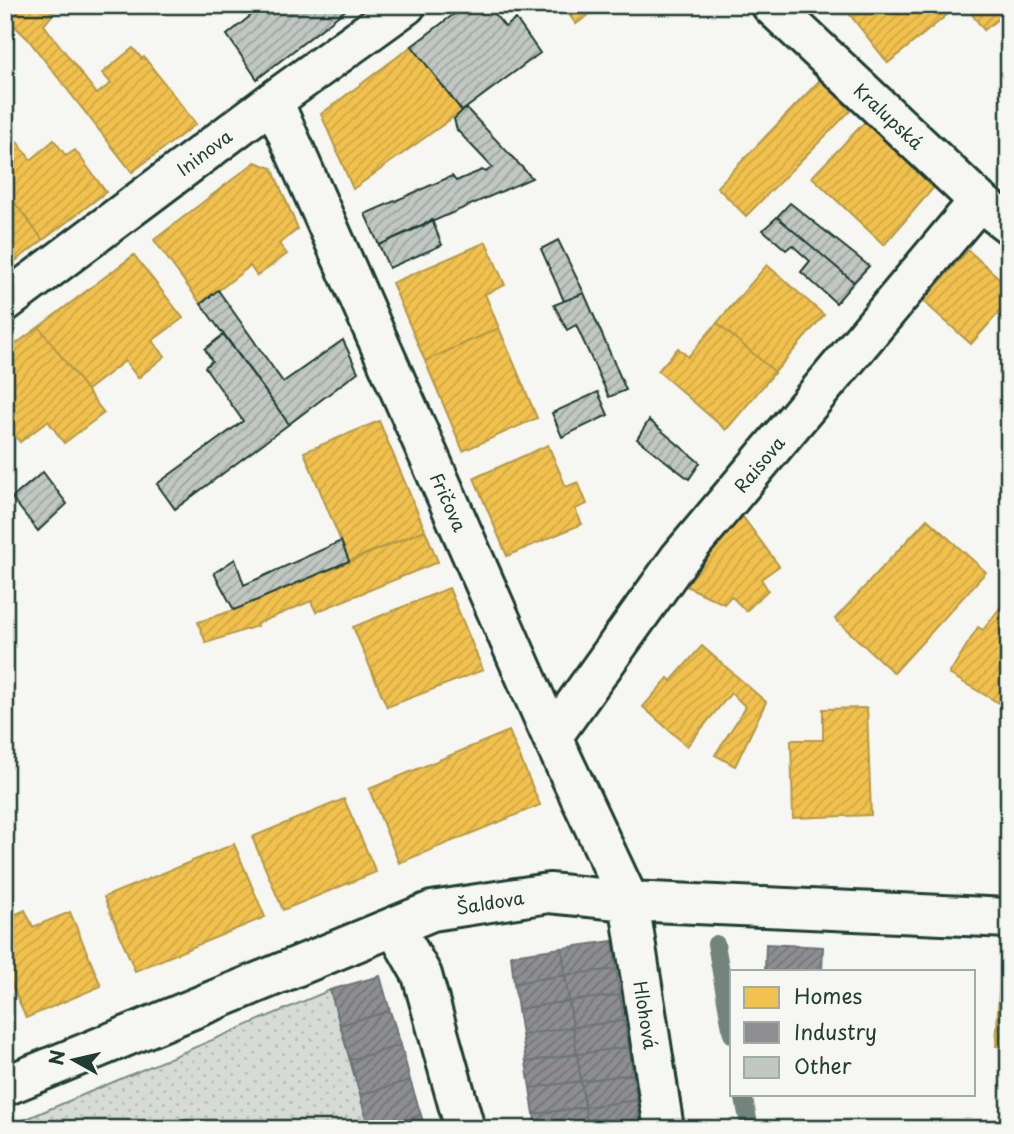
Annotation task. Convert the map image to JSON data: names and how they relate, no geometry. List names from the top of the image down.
{
  "streets": {
    "street": [
      "Kralupská",
      "Ininova",
      "Raisova",
      "Fričova",
      "Šaldova",
      "Hlohová"
    ]
  },
  "crossings": [
    ["Kralupská", "Raisova"],
    ["Ininova", "Fričova"],
    ["Raisova", "Fričova"],
    ["Fričova", "Šaldova"],
    ["Fričova", "Hlohová"],
    ["Šaldova", "Hlohová"]
  ],
  "legend": ["Homes", "Industry", "Other"],
  "north": "left"
}
